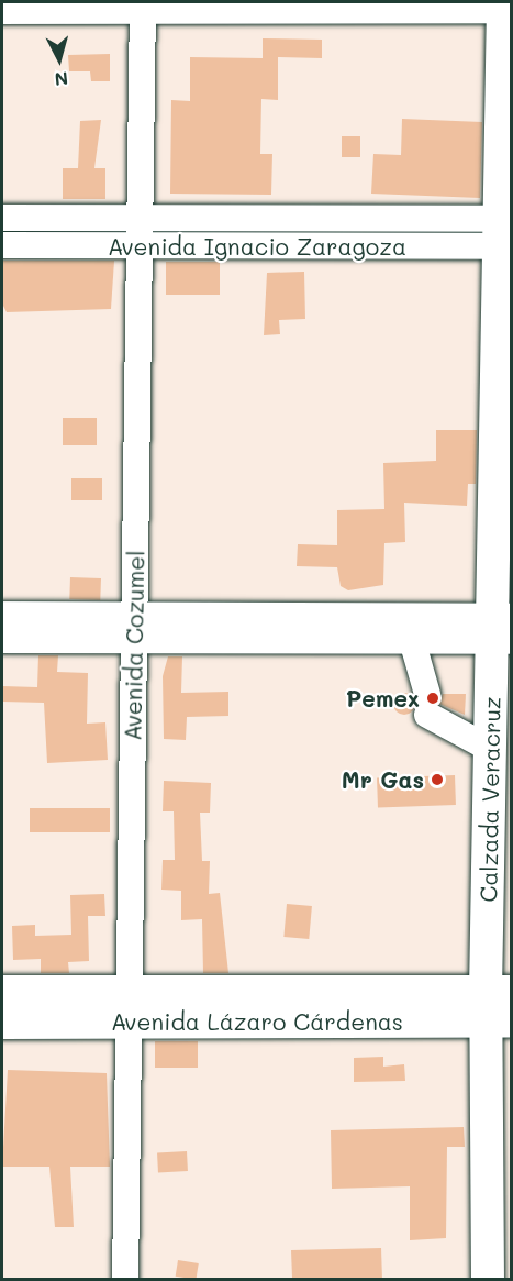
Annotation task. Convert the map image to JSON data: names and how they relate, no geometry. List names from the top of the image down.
{
  "streets": {
    "main road": ["Calzada Veracruz", "Avenida Lázaro Cárdenas"],
    "street": ["Avenida Ignacio Zaragoza", "Avenida Cozumel"]
  },
  "crossings": [
    ["Avenida Ignacio Zaragoza", "Avenida Cozumel"],
    ["Avenida Ignacio Zaragoza", "Calzada Veracruz"],
    ["Avenida Cozumel", "Avenida Lázaro Cárdenas"],
    ["Calzada Veracruz", "Avenida Lázaro Cárdenas"]
  ],
  "places": ["Pemex", "Mr Gas"],
  "north": "bottom"
}
